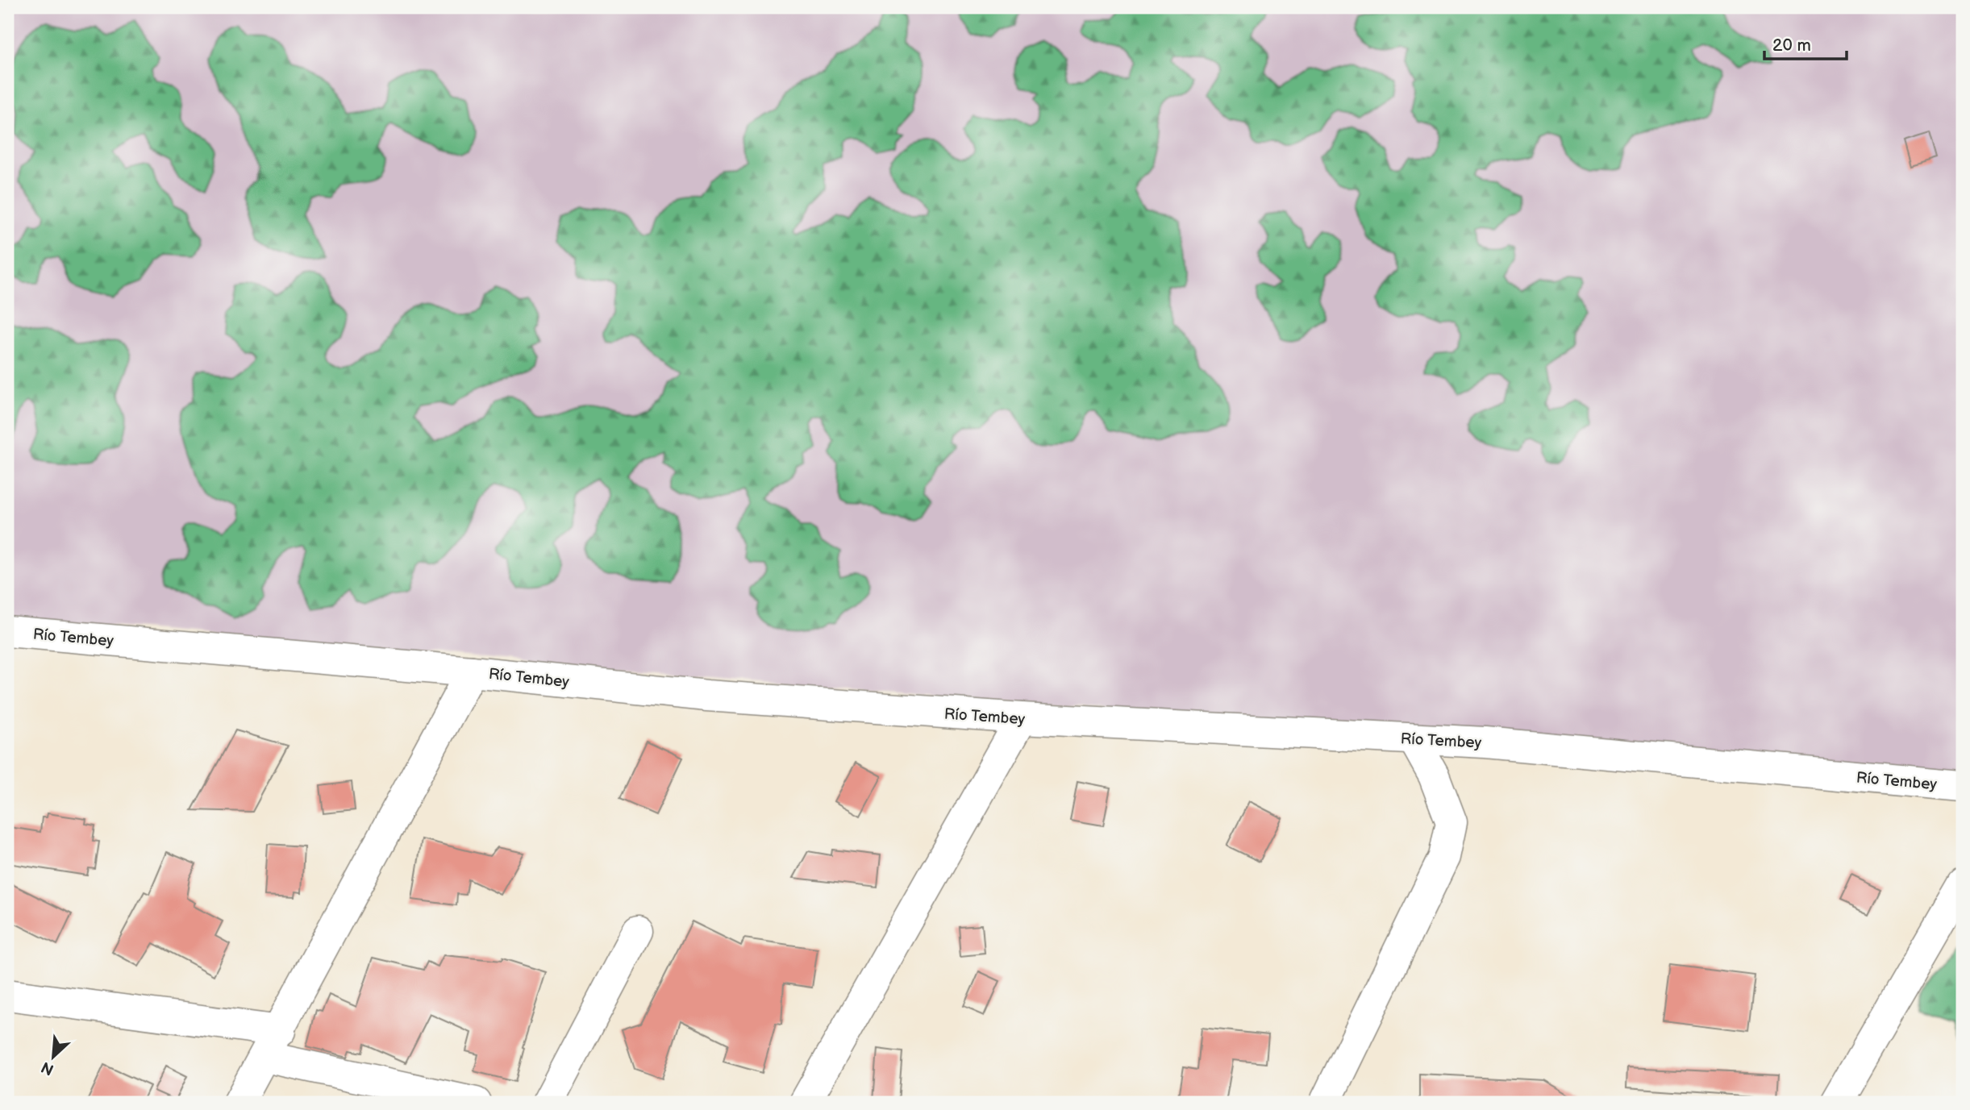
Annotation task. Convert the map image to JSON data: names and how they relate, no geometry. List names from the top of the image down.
{
  "streets": {
    "street": ["Río Tembey"]
  },
  "scale_bar": "20 m",
  "north": "bottom left"
}
